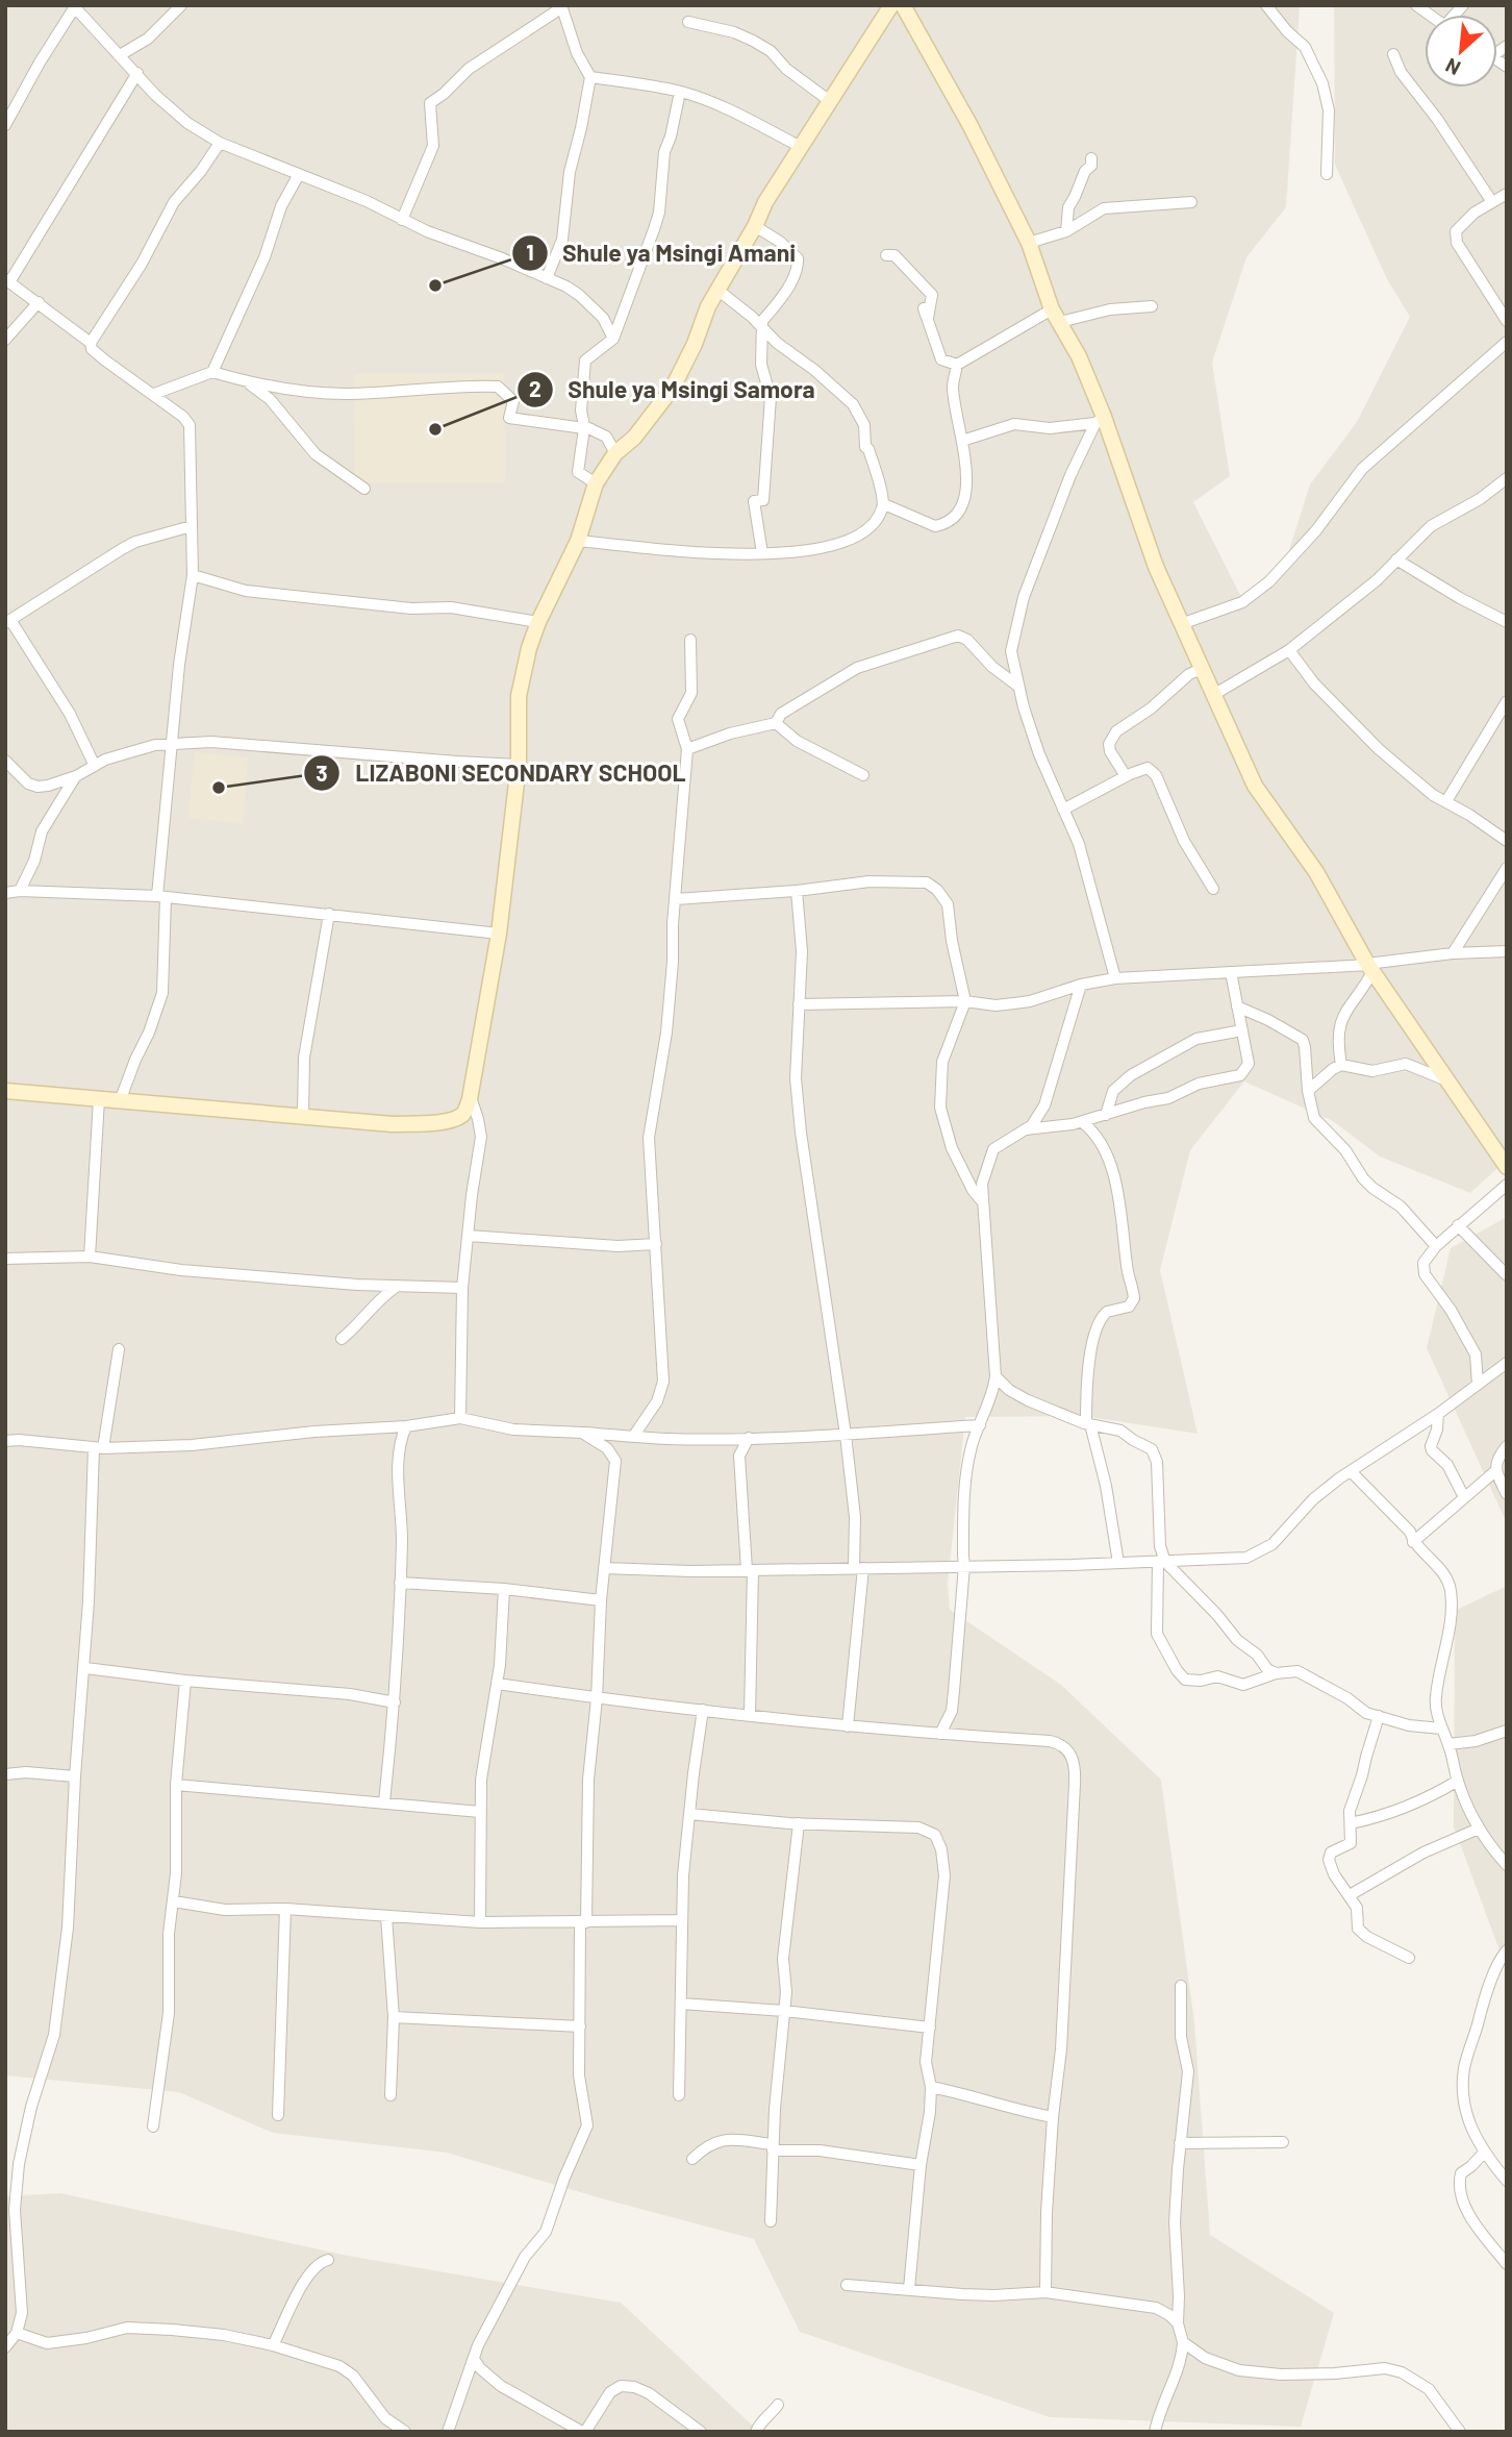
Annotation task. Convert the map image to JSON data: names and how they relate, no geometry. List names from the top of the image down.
{
  "places": ["Shule ya Msingi Amani", "Shule ya Msingi Samora", "LIZABONI SECONDARY SCHOOL"],
  "north": "bottom left"
}
